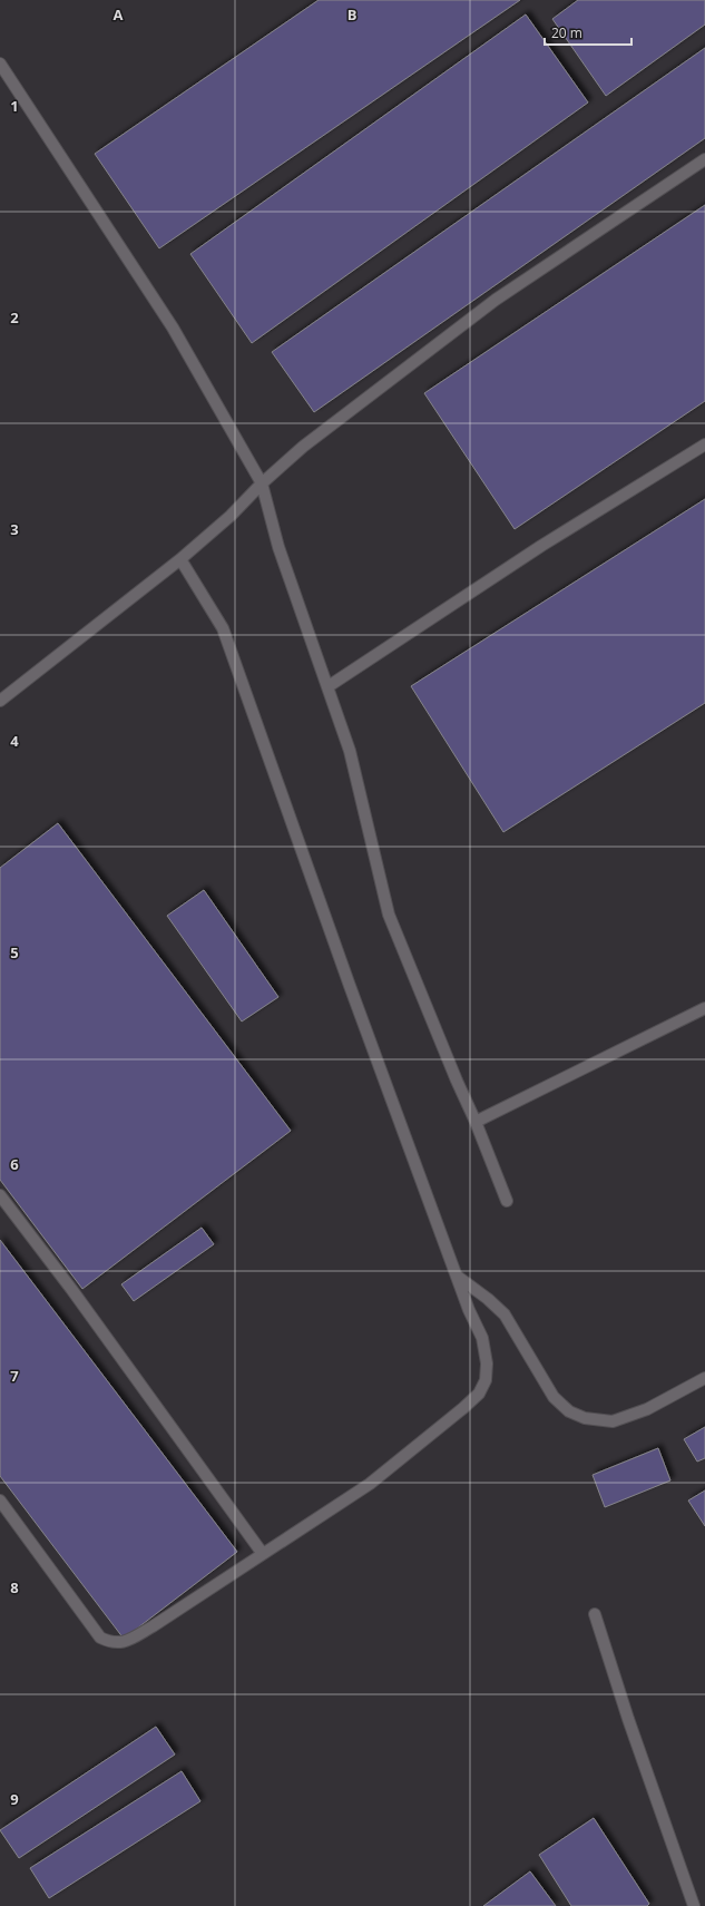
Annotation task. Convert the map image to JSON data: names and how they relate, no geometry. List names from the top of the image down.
{
  "scale_bar": "20 m",
  "grid": {
    "columns": ["A", "B"],
    "rows": [
      "1",
      "2",
      "3",
      "4",
      "5",
      "6",
      "7",
      "8",
      "9"
    ]
  }
}
